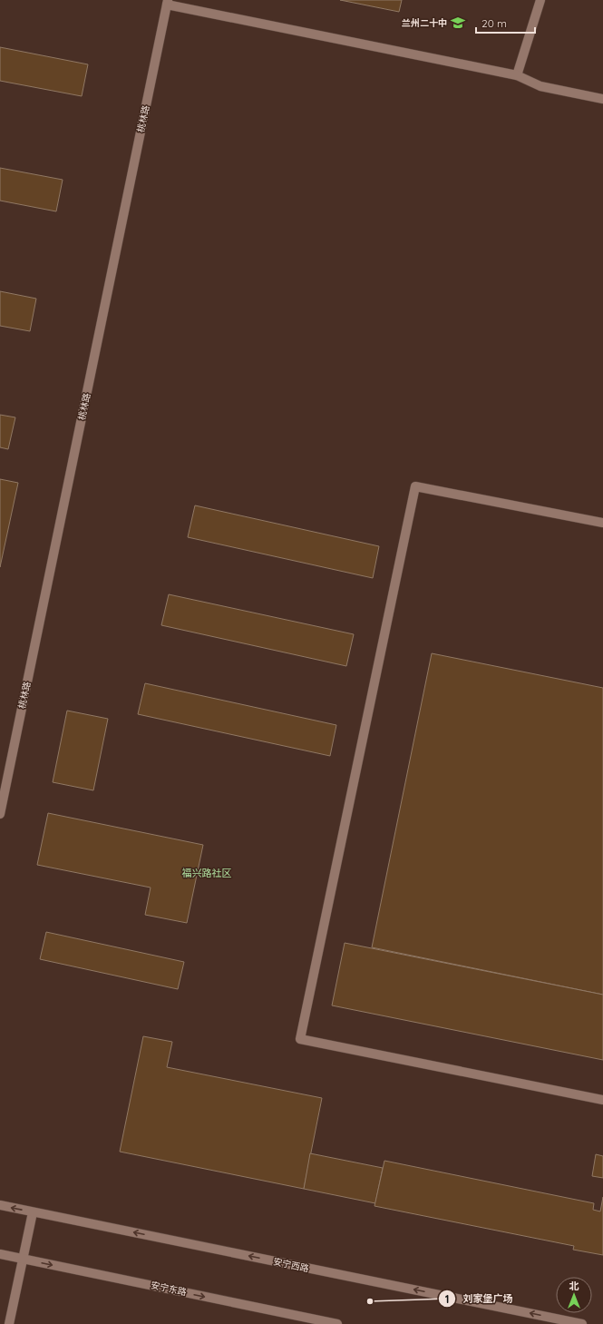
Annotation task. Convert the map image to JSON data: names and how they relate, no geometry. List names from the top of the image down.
{
  "streets": {
    "street": ["桃林路", "安宁西路", "安宁东路"]
  },
  "one_way": ["安宁西路", "安宁东路"],
  "districts": ["福兴路社区"],
  "places": {
    "school or university": ["兰州二十中"],
    "other": ["刘家堡广场"]
  },
  "scale_bar": "20 m",
  "north": "top"
}
